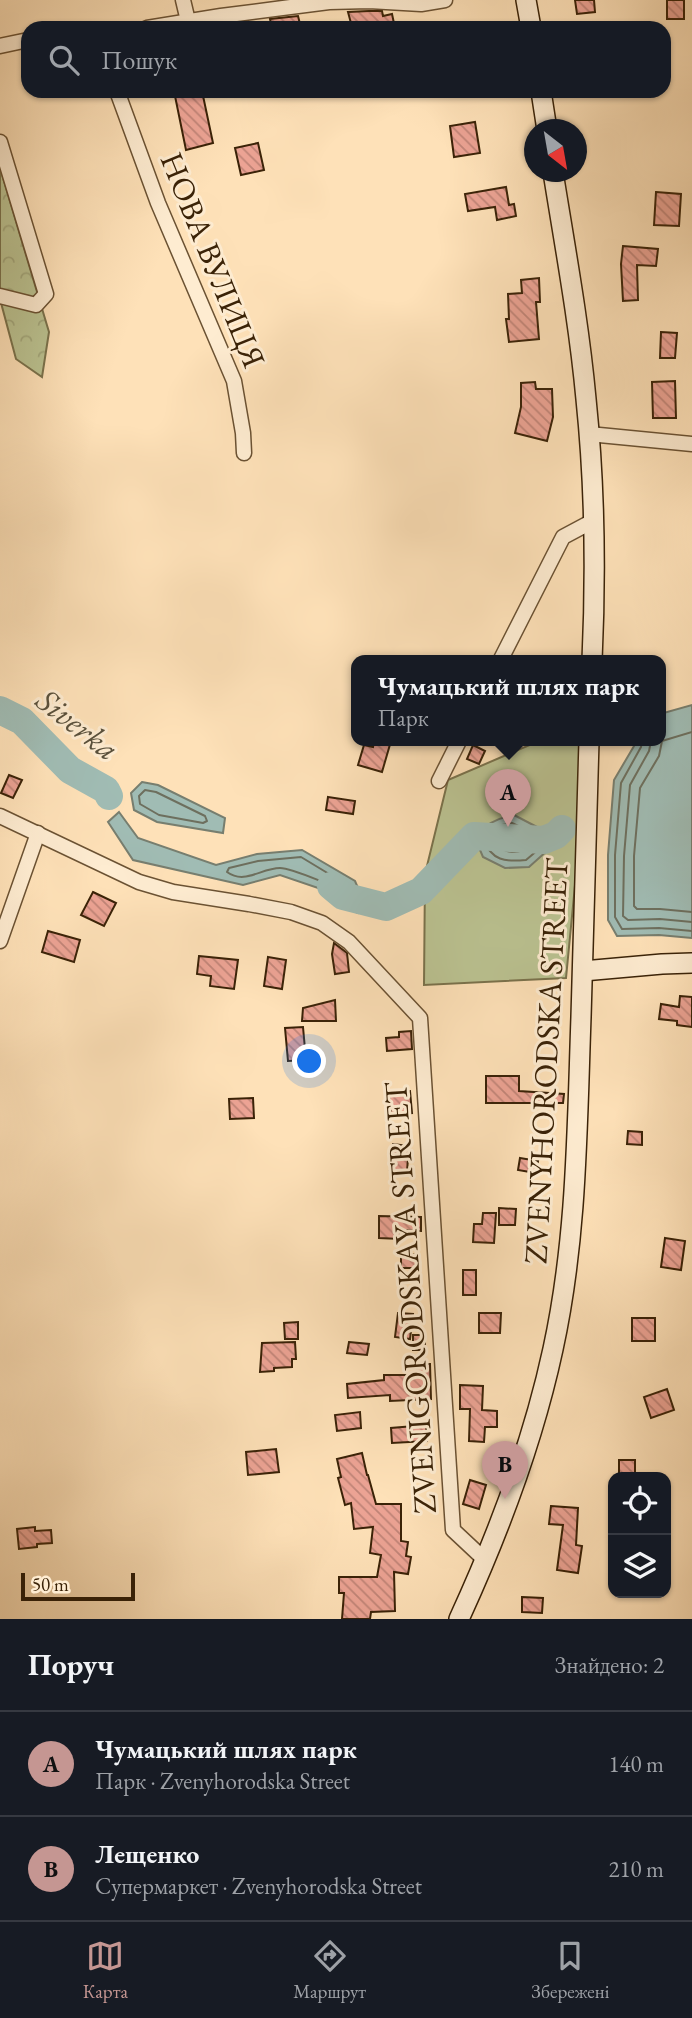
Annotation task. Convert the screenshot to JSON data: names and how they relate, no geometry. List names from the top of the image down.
{
  "streets": {
    "street": ["НОВА ВУЛИЦЯ", "ZVENYHORODSKA STREET", "ZVENIGORODSKAYA STREET"]
  },
  "crossings": [
    ["ZVENYHORODSKA STREET", "ZVENIGORODSKAYA STREET"]
  ],
  "water": ["Siverka"],
  "scale_bar": "50 m",
  "north": "bottom right",
  "page": {
    "search": "Пошук",
    "popup": ["Чумацький шлях парк", "Парк"],
    "pins": ["A", "B"],
    "scale": "50 m",
    "heading": ["Поруч", "Знайдено: 2"],
    "list": [
      {
        "mark": "A",
        "name": "Чумацький шлях парк",
        "note": "Парк · Zvenyhorodska Street",
        "value": "140 m"
      },
      {
        "mark": "B",
        "name": "Лещенко",
        "note": "Супермаркет · Zvenyhorodska Street",
        "value": "210 m"
      }
    ],
    "nav": ["Карта", "Маршрут", "Збережені"]
  }
}
